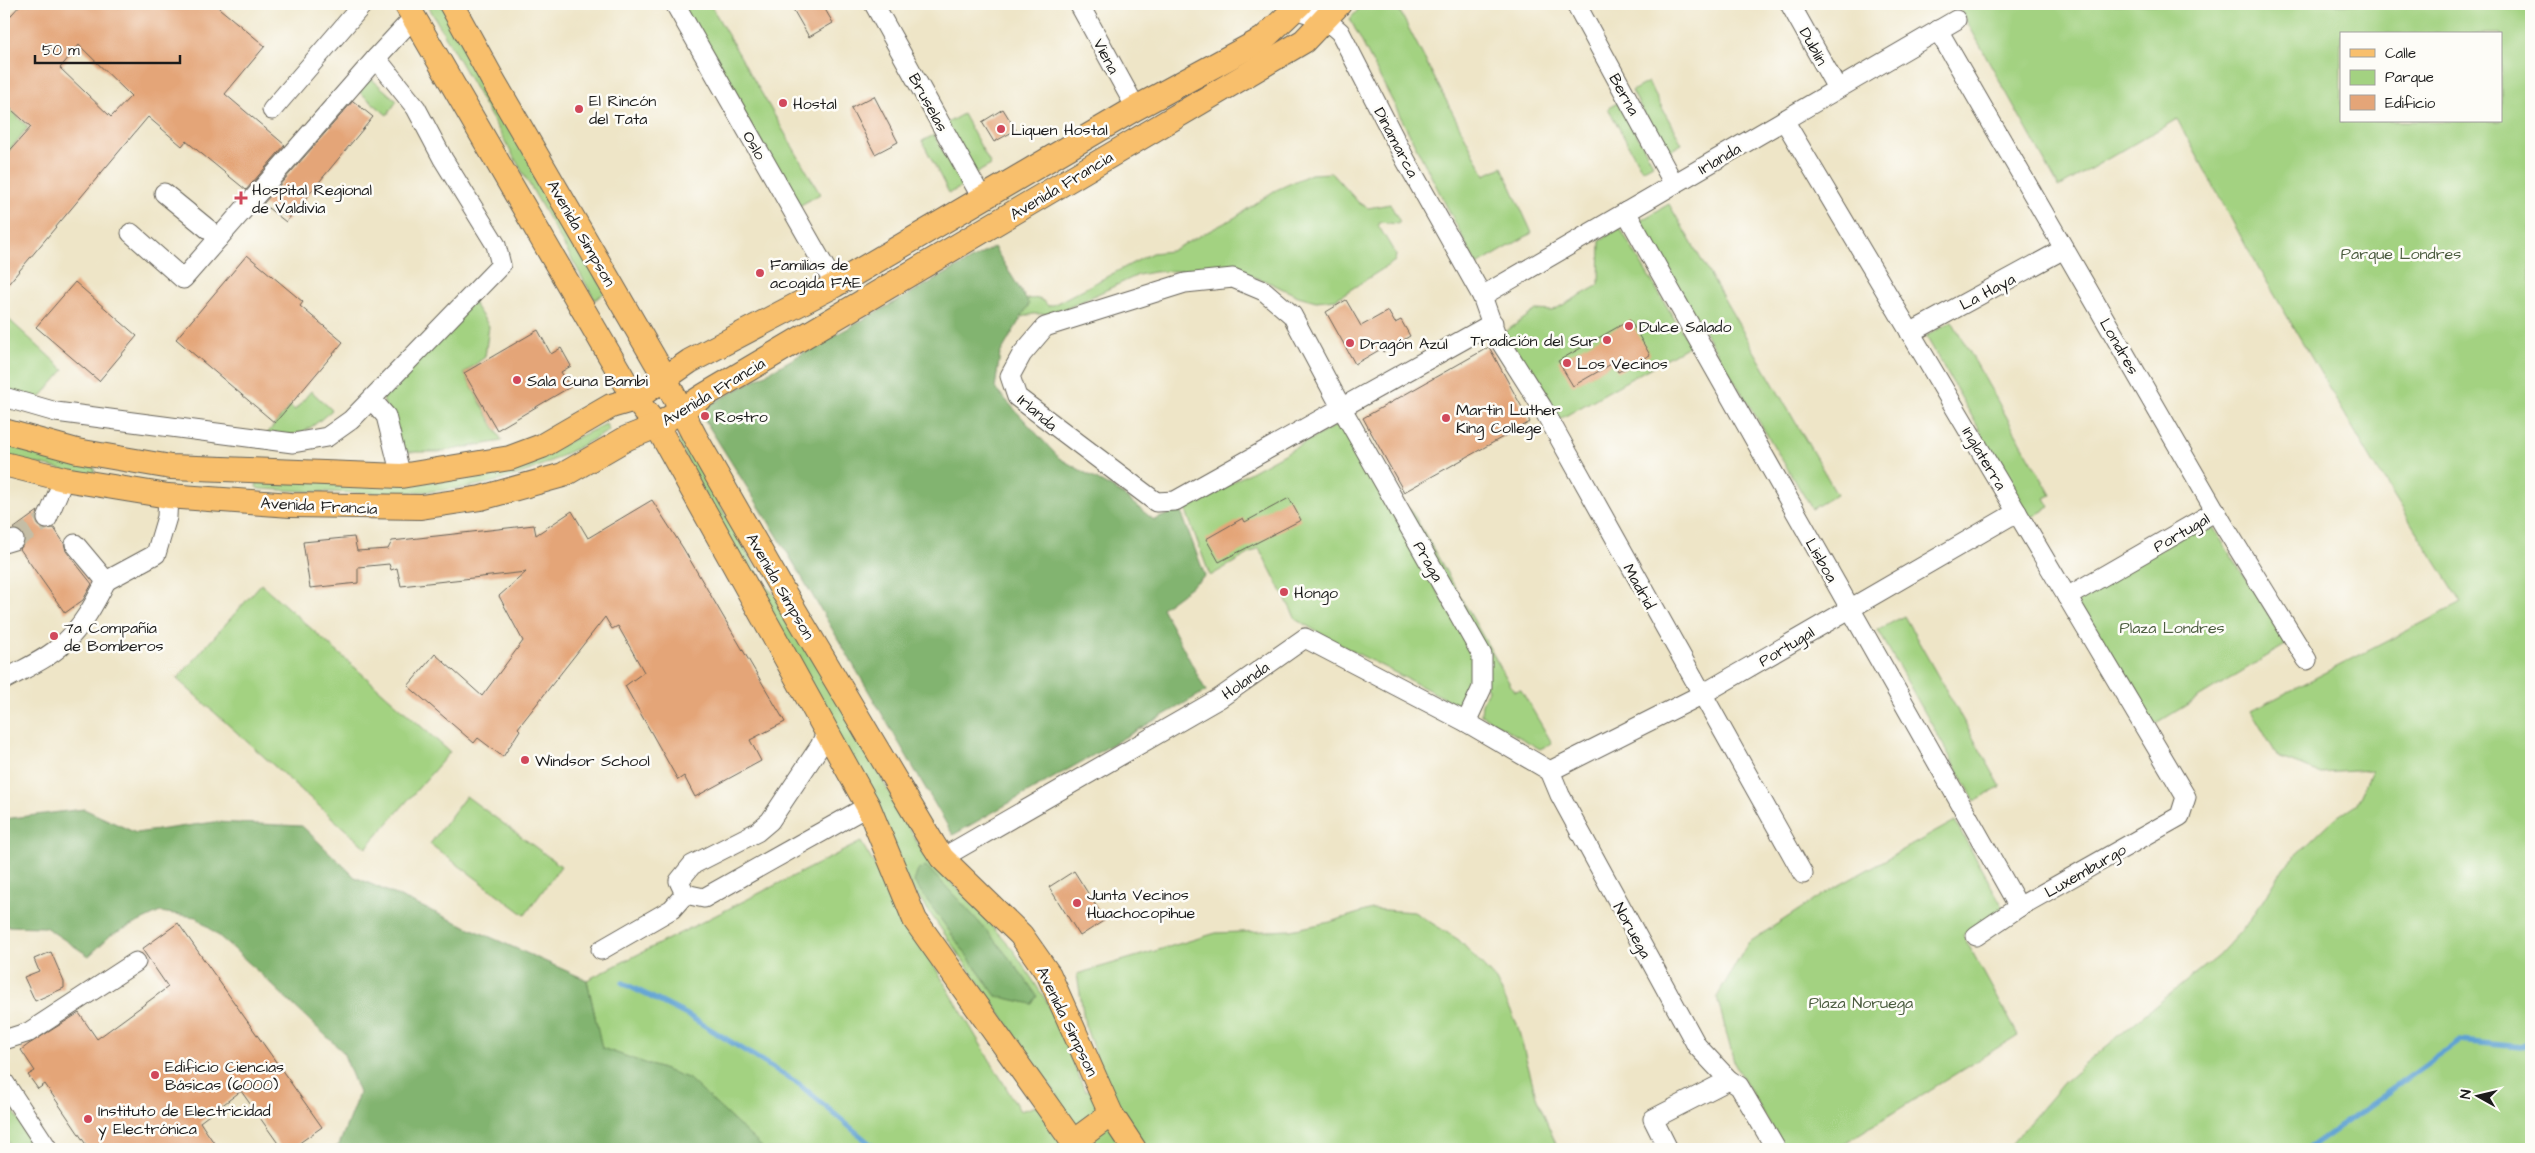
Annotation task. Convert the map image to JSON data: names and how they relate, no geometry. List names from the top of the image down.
{
  "streets": {
    "main road": ["Avenida Francia", "Avenida Simpson"],
    "street": [
      "Dublín",
      "Viena",
      "Berna",
      "Bruselas",
      "Dinamarca",
      "Oslo",
      "Irlanda",
      "La Haya",
      "Londres",
      "Inglaterra",
      "Portugal",
      "Lisboa",
      "Praga",
      "Madrid",
      "Holanda",
      "Luxemburgo",
      "Noruega"
    ]
  },
  "crossings": [
    ["Dublín", "Irlanda"],
    ["Viena", "Avenida Francia"],
    ["Berna", "Irlanda"],
    ["Bruselas", "Avenida Francia"],
    ["Dinamarca", "Irlanda"],
    ["Dinamarca", "Avenida Francia"],
    ["Dinamarca", "Madrid"],
    ["Oslo", "Avenida Francia"],
    ["Irlanda", "Londres"],
    ["Irlanda", "Inglaterra"],
    ["Irlanda", "Lisboa"],
    ["Irlanda", "Praga"],
    ["Irlanda", "Madrid"],
    ["Avenida Francia", "Avenida Simpson"],
    ["Avenida Simpson", "Holanda"],
    ["La Haya", "Londres"],
    ["La Haya", "Inglaterra"],
    ["Londres", "Portugal"],
    ["Inglaterra", "Portugal"],
    ["Inglaterra", "Luxemburgo"],
    ["Portugal", "Lisboa"],
    ["Portugal", "Madrid"],
    ["Portugal", "Holanda"],
    ["Portugal", "Noruega"],
    ["Lisboa", "Luxemburgo"],
    ["Praga", "Holanda"],
    ["Holanda", "Noruega"]
  ],
  "parks": ["Parque Londres", "Plaza Londres", "Plaza Noruega"],
  "places": {
    "other": [
      "Hostal",
      "El Rincón del Tata",
      "Liquen Hostal",
      "Familias de acogida FAE",
      "Dulce Salado",
      "Tradición del Sur",
      "Dragón Azul",
      "Los Vecinos",
      "Sala Cuna Bambi",
      "Rostro",
      "Martin Luther King College",
      "Hongo",
      "7a Compañía de Bomberos",
      "Windsor School",
      "Junta Vecinos Huachocopihue",
      "Edificio Ciencias Básicas (6000)",
      "Instituto de Electricidad y Electrónica"
    ],
    "health": ["Hospital Regional de Valdivia"]
  },
  "legend": ["Calle", "Parque", "Edificio"],
  "scale_bar": "50 m",
  "north": "left"
}
